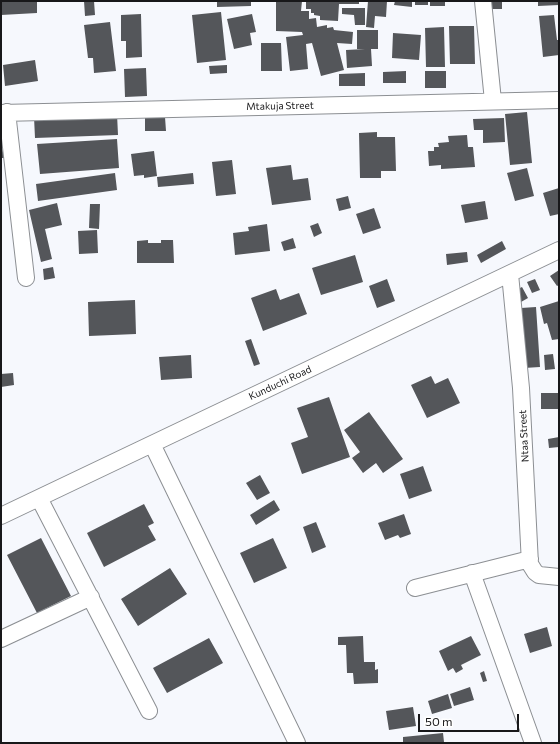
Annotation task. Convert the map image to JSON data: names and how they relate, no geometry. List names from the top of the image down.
{
  "streets": {
    "street": ["Mtakuja Street", "Kunduchi Road", "Ntaa Street"]
  },
  "crossings": [
    ["Kunduchi Road", "Ntaa Street"]
  ],
  "scale_bar": "50 m"
}
